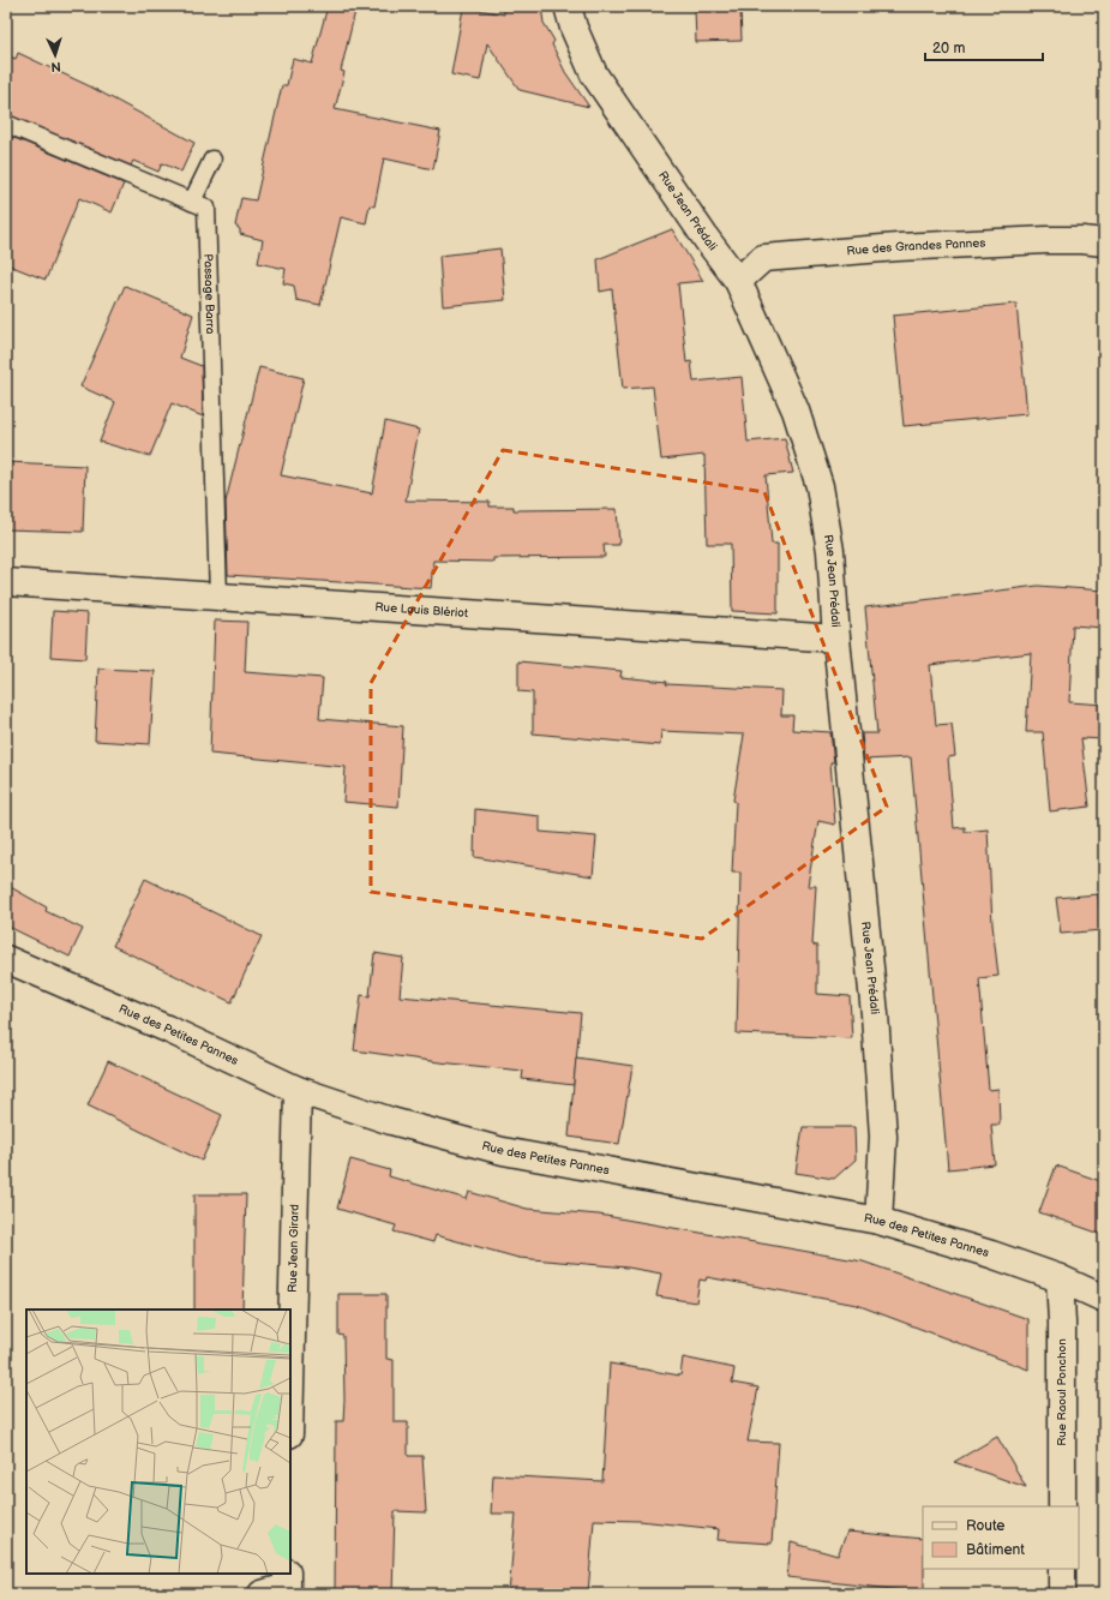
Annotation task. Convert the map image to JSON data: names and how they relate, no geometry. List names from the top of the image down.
{
  "streets": {
    "street": [
      "Rue Jean Prédali",
      "Rue des Grandes Pannes",
      "Rue Louis Blériot",
      "Rue des Petites Pannes",
      "Rue Jean Girard",
      "Rue Raoul Ponchon"
    ],
    "lane": ["Passage Barra"]
  },
  "crossings": [
    ["Rue Jean Prédali", "Rue des Grandes Pannes"],
    ["Rue Jean Prédali", "Rue Louis Blériot"],
    ["Rue Jean Prédali", "Rue des Petites Pannes"],
    ["Passage Barra", "Rue Louis Blériot"],
    ["Rue des Petites Pannes", "Rue Jean Girard"],
    ["Rue des Petites Pannes", "Rue Raoul Ponchon"]
  ],
  "legend": ["Route", "Bâtiment"],
  "scale_bar": "20 m",
  "north": "bottom"
}
